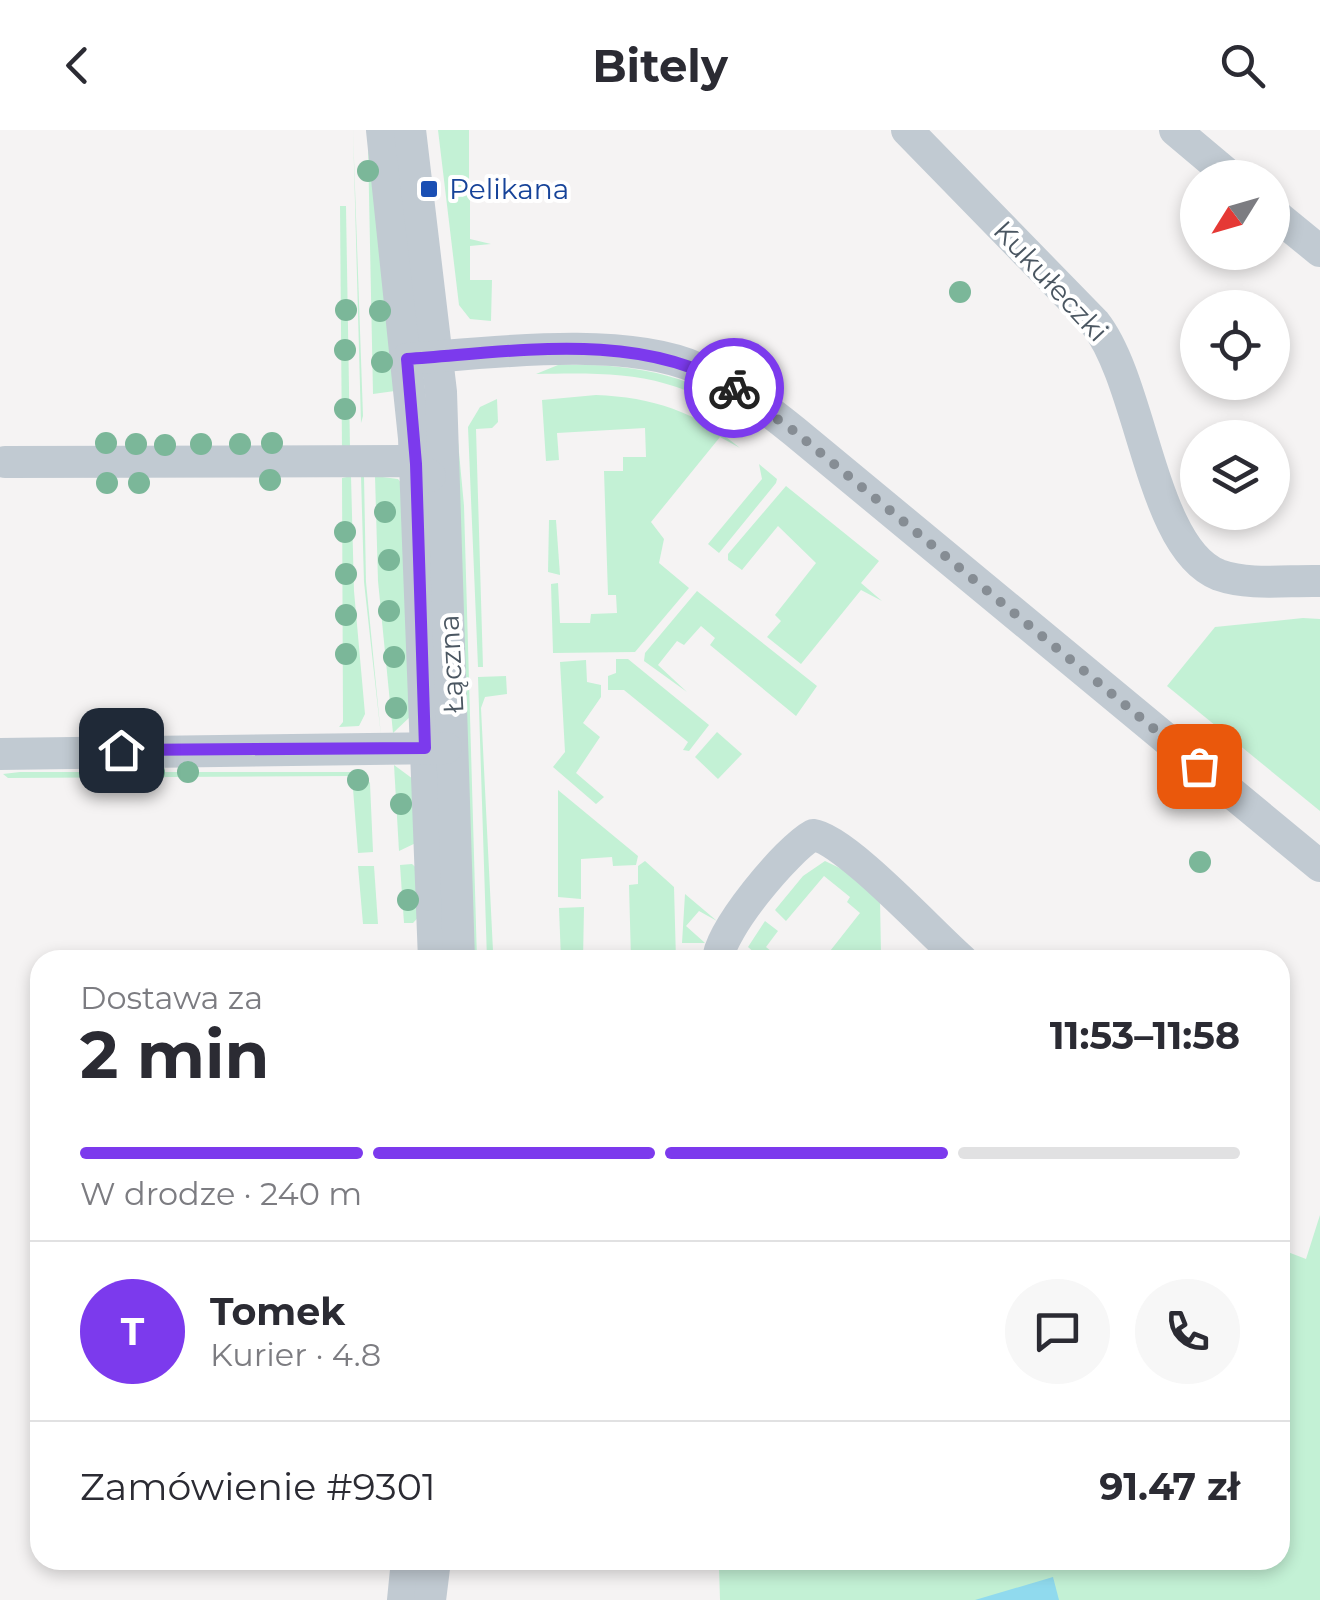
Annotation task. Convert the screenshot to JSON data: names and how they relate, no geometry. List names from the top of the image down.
{
  "streets": {
    "street": ["Kukułeczki", "Łączna"]
  },
  "places": {
    "transit": ["Pelikana"]
  },
  "north": "bottom left",
  "page": {
    "header": "Bitely",
    "heading": ["2 min", "Dostawa za", "11:53–11:58"],
    "panel": [
      "Tomek",
      "Kurier · 4.8",
      "Zamówienie #9301",
      "91.47 zł"
    ],
    "bar": "W drodze · 240 m",
    "round": "T"
  }
}
